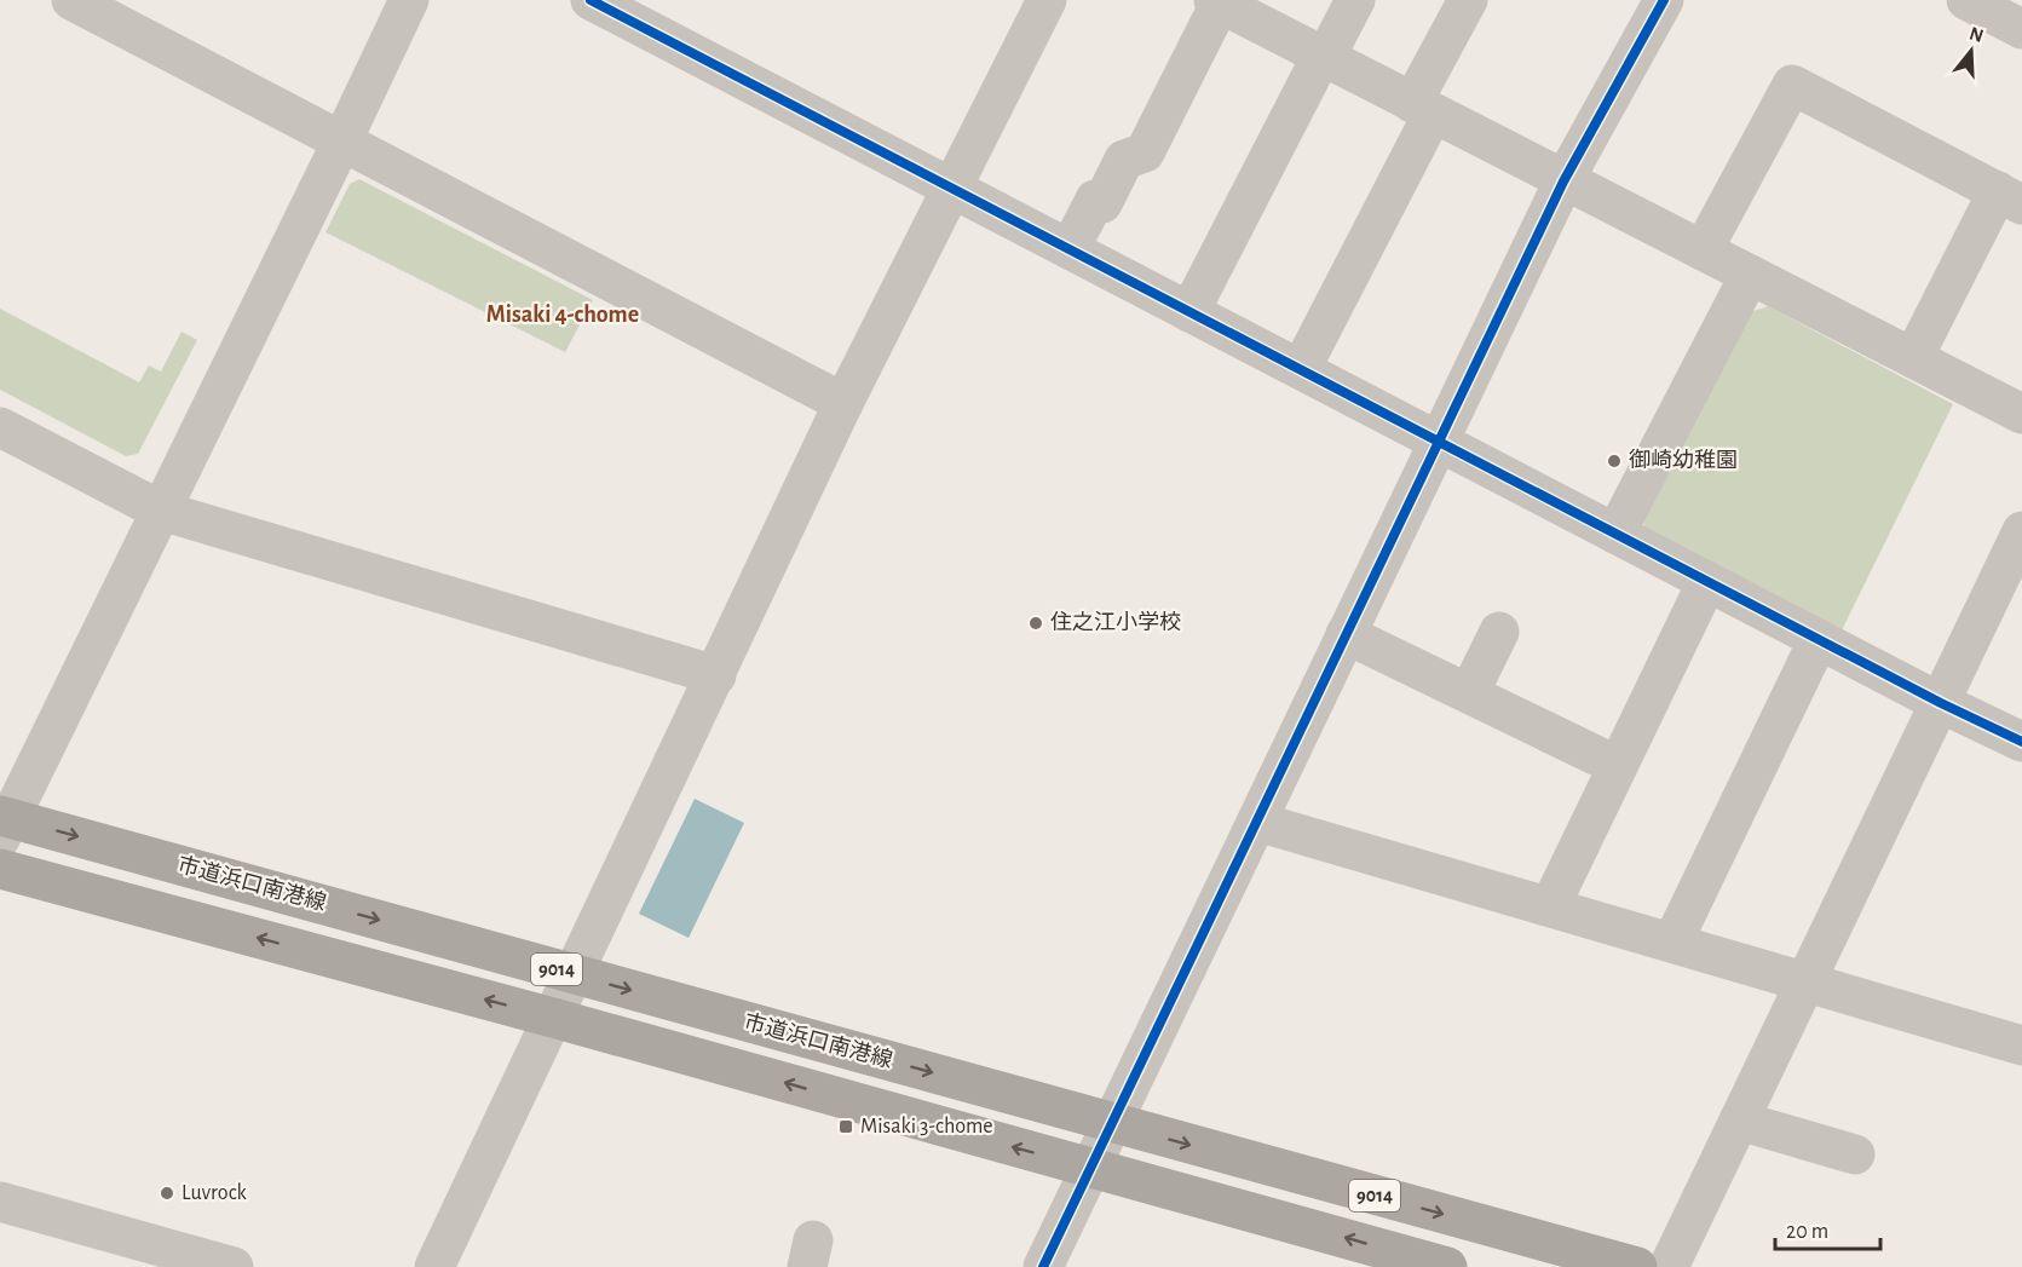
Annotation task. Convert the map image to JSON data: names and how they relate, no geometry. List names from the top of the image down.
{
  "streets": {
    "main road": ["市道浜口南港線", "9014"]
  },
  "districts": ["Misaki 4-chome"],
  "places": {
    "other": ["御崎幼稚園", "住之江小学校", "Luvrock"],
    "transit": ["Misaki 3-chome"]
  },
  "scale_bar": "20 m",
  "north": "top"
}
